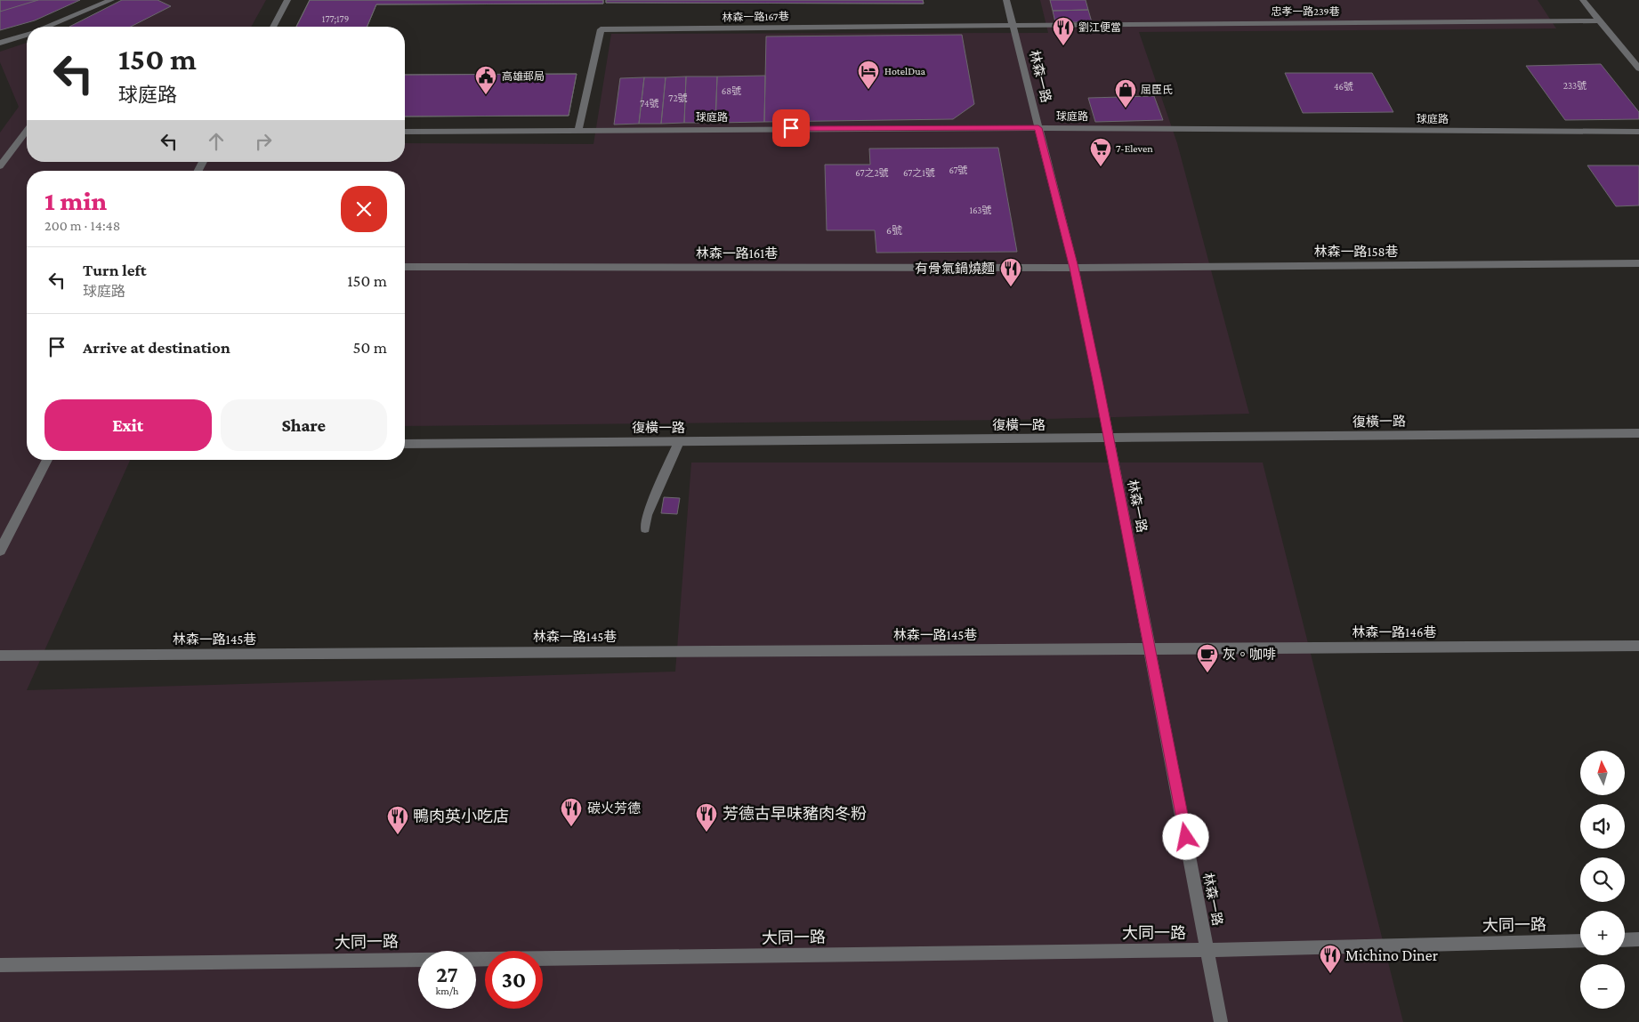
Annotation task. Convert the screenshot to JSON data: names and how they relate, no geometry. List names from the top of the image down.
{
  "streets": {
    "street": [
      "忠孝一路239巷",
      "林森一路167巷",
      "林森一路",
      "球庭路",
      "林森一路158巷",
      "林森一路161巷",
      "復橫一路",
      "林森一路146巷",
      "林森一路145巷",
      "大同一路"
    ]
  },
  "crossings": [
    ["忠孝一路239巷", "林森一路167巷"],
    ["忠孝一路239巷", "林森一路"],
    ["林森一路167巷", "林森一路"],
    ["林森一路167巷", "球庭路"],
    ["林森一路", "球庭路"],
    ["林森一路", "林森一路158巷"],
    ["林森一路", "林森一路161巷"],
    ["林森一路", "復橫一路"],
    ["林森一路", "林森一路146巷"],
    ["林森一路", "林森一路145巷"],
    ["林森一路", "大同一路"],
    ["林森一路158巷", "林森一路161巷"],
    ["林森一路146巷", "林森一路145巷"]
  ],
  "places": {
    "restaurant": [
      "劉江便當",
      "有骨氣鍋燒麵",
      "碳火芳德",
      "芳德古早味豬肉冬粉",
      "鴨肉英小吃店",
      "Michino Diner"
    ],
    "hotel": ["HotelDua"],
    "public building": ["高雄郵局"],
    "shop": ["屈臣氏"],
    "supermarket": ["7-Eleven"],
    "cafe": ["灰。咖啡"]
  },
  "house_numbers": [
    "177;179",
    "233號",
    "46號",
    "68號",
    "72號",
    "74號",
    "67號",
    "67之2號",
    "67之1號",
    "163號",
    "6號"
  ],
  "north": "top",
  "page": {
    "turn": ["150 m", "球庭路"],
    "heading": ["1 min", "200 m · 14:48"],
    "list": [
      {
        "name": "Turn left",
        "note": "球庭路",
        "value": "150 m"
      },
      {
        "name": "Arrive at destination",
        "value": "50 m"
      }
    ],
    "buttons": ["Exit", "Share"],
    "map_buttons": ["+", "−"],
    "speed": "27 km/h",
    "limit": "30"
  }
}
